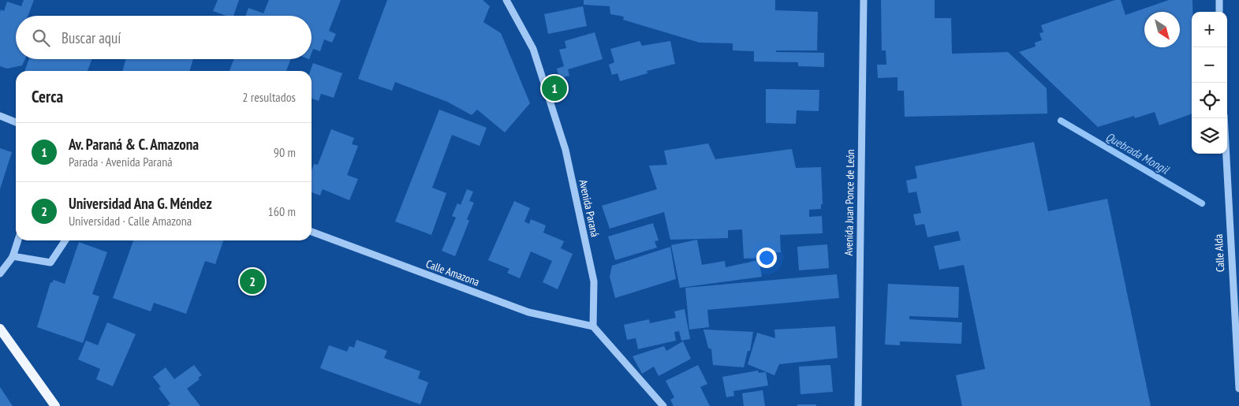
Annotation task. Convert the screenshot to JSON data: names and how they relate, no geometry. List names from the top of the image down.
{
  "streets": {
    "street": [
      "Avenida Juan Ponce de León",
      "Avenida Paraná",
      "Calle Alda",
      "Calle Amazona"
    ]
  },
  "crossings": [
    ["Avenida Paraná", "Calle Amazona"]
  ],
  "water": ["Quebrada Mongil"],
  "north": "bottom right",
  "page": {
    "map_buttons": ["+", "−"],
    "search": "Buscar aquí",
    "heading": ["Cerca", "2 resultados"],
    "pins": ["1", "2"],
    "list": [
      {
        "mark": "1",
        "name": "Av. Paraná & C. Amazona",
        "note": "Parada · Avenida Paraná",
        "value": "90 m"
      },
      {
        "mark": "2",
        "name": "Universidad Ana G. Méndez",
        "note": "Universidad · Calle Amazona",
        "value": "160 m"
      }
    ]
  }
}
